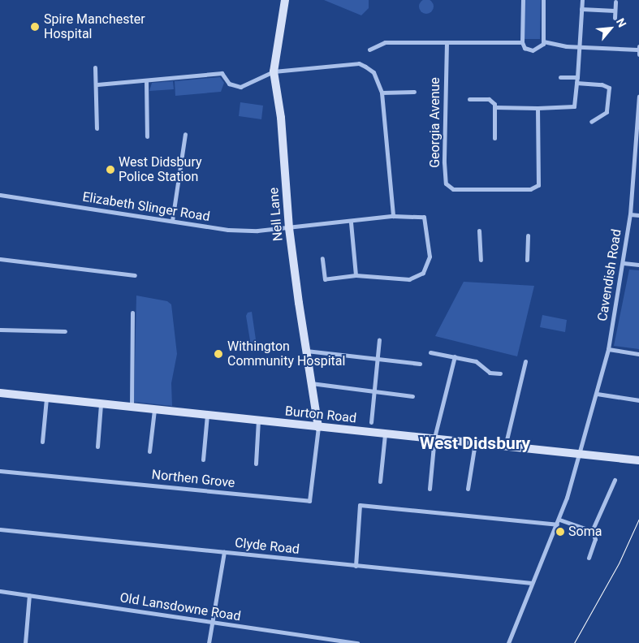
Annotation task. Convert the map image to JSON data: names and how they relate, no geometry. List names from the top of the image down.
{
  "streets": {
    "street": [
      "Georgia Avenue",
      "Elizabeth Slinger Road",
      "Nell Lane",
      "Cavendish Road",
      "Burton Road",
      "Northen Grove",
      "Clyde Road",
      "Old Lansdowne Road"
    ]
  },
  "crossings": [
    ["Elizabeth Slinger Road", "Nell Lane"],
    ["Nell Lane", "Burton Road"],
    ["Nell Lane", "Northen Grove"],
    ["Cavendish Road", "Burton Road"],
    ["Cavendish Road", "Clyde Road"],
    ["Burton Road", "Northen Grove"]
  ],
  "districts": ["West Didsbury"],
  "places": [
    "Spire Manchester Hospital",
    "West Didsbury Police Station",
    "Withington Community Hospital",
    "Soma"
  ],
  "north": "top right"
}
